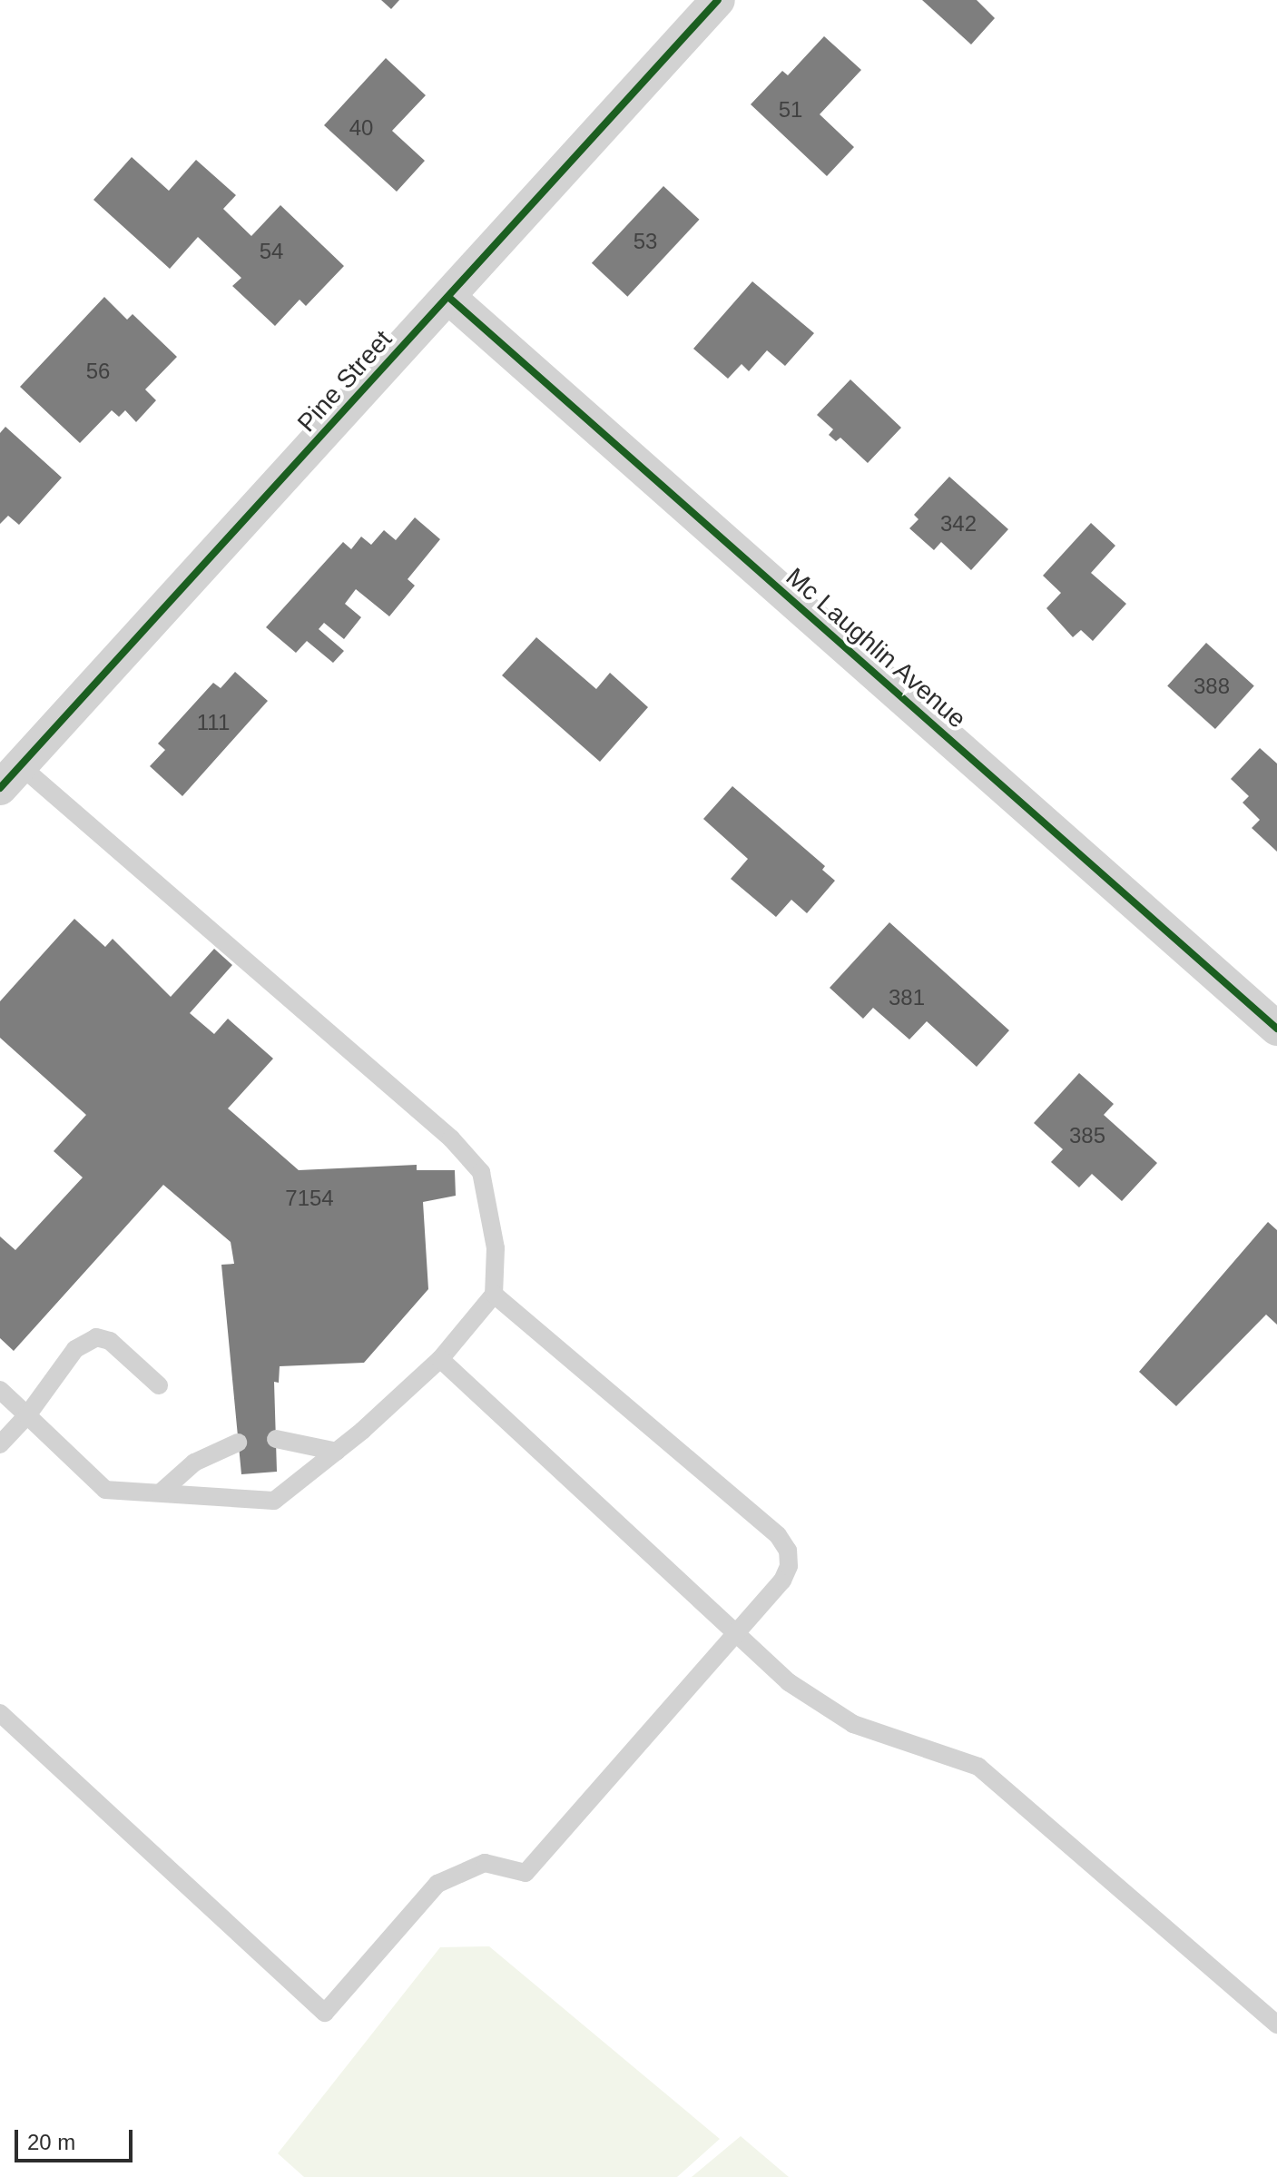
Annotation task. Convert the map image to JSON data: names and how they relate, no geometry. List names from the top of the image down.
{
  "streets": {
    "street": ["Pine Street", "Mc Laughlin Avenue"]
  },
  "crossings": [
    ["Pine Street", "Mc Laughlin Avenue"]
  ],
  "house_numbers": [
    "51",
    "40",
    "53",
    "54",
    "56",
    "342",
    "388",
    "111",
    "381",
    "385",
    "7154"
  ],
  "scale_bar": "20 m"
}
